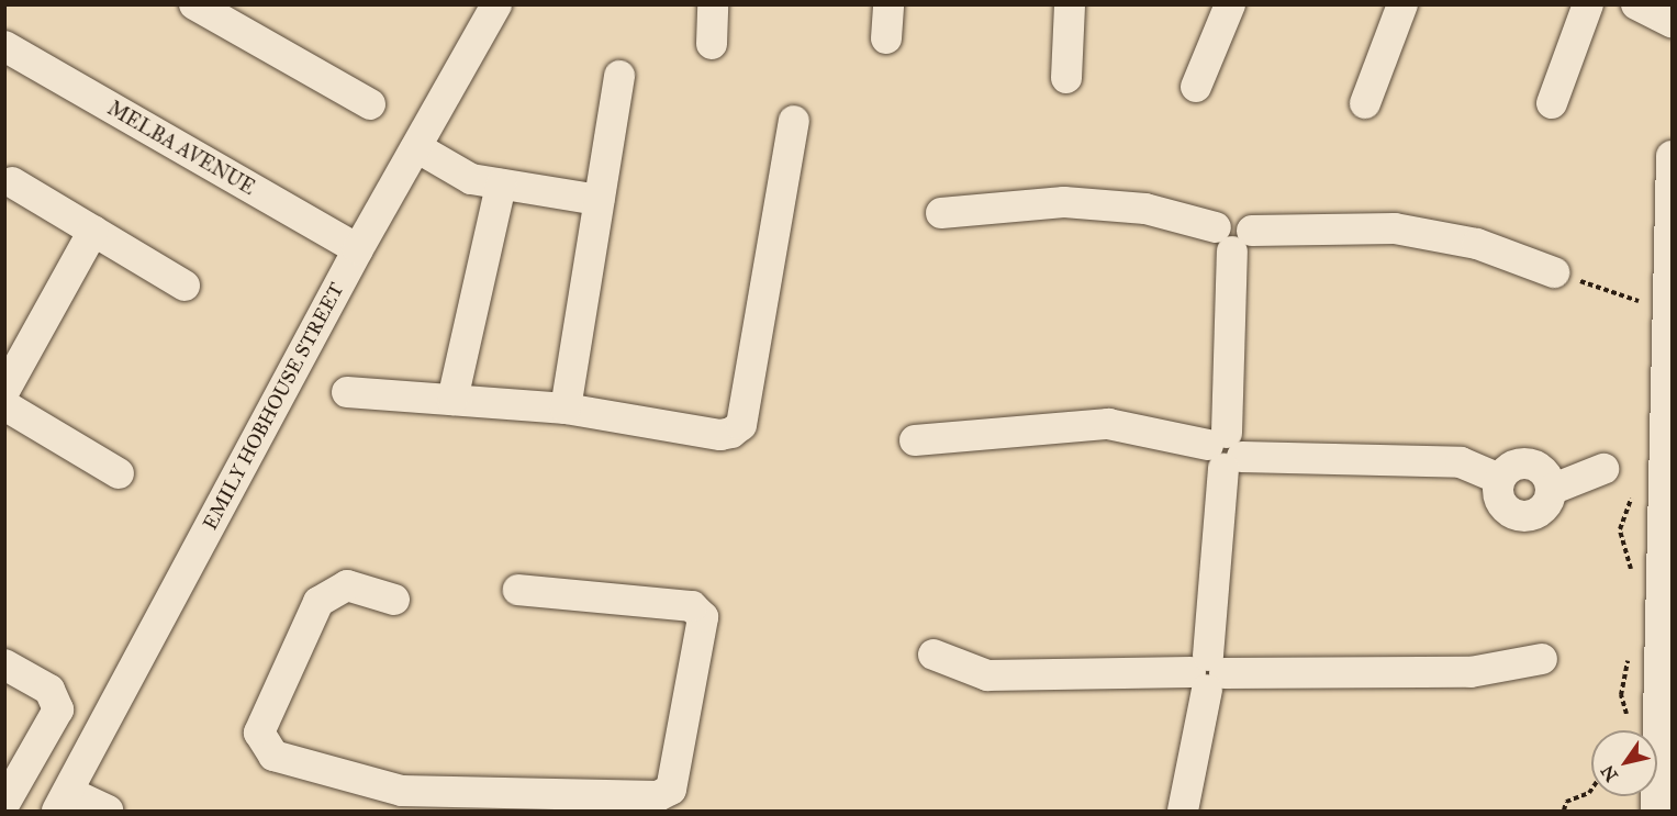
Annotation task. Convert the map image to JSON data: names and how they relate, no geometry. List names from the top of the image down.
{
  "streets": {
    "street": ["MELBA AVENUE", "EMILY HOBHOUSE STREET"]
  },
  "crossings": [
    ["MELBA AVENUE", "EMILY HOBHOUSE STREET"]
  ],
  "north": "bottom left"
}
